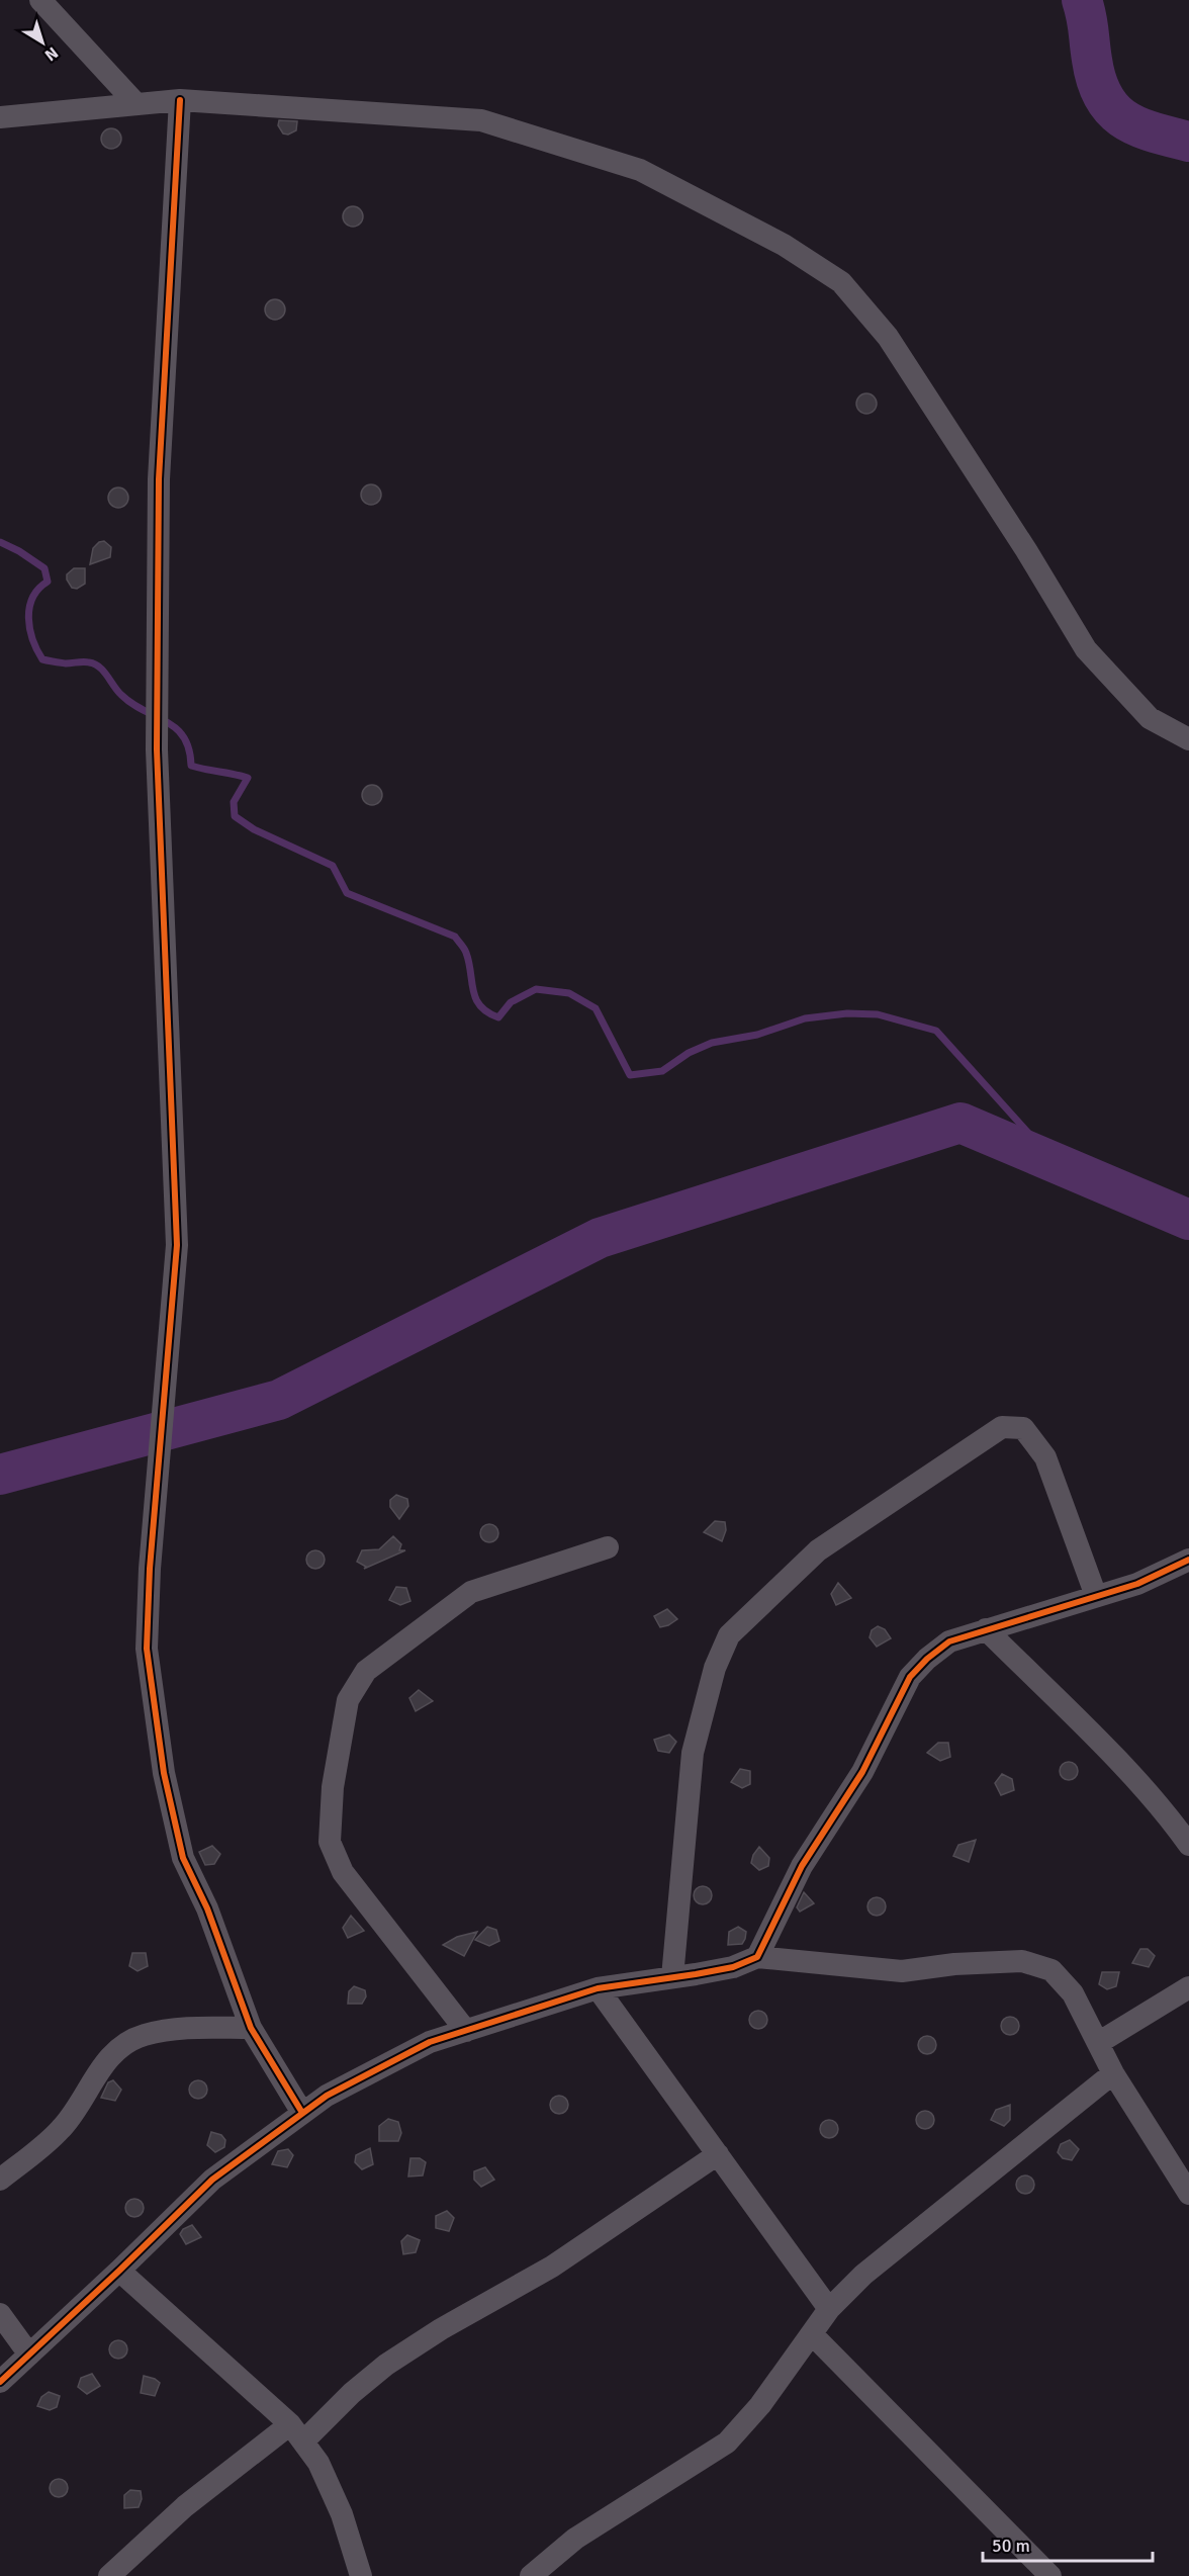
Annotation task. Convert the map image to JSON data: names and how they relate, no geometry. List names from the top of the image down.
{
  "scale_bar": "50 m",
  "north": "bottom right"
}
